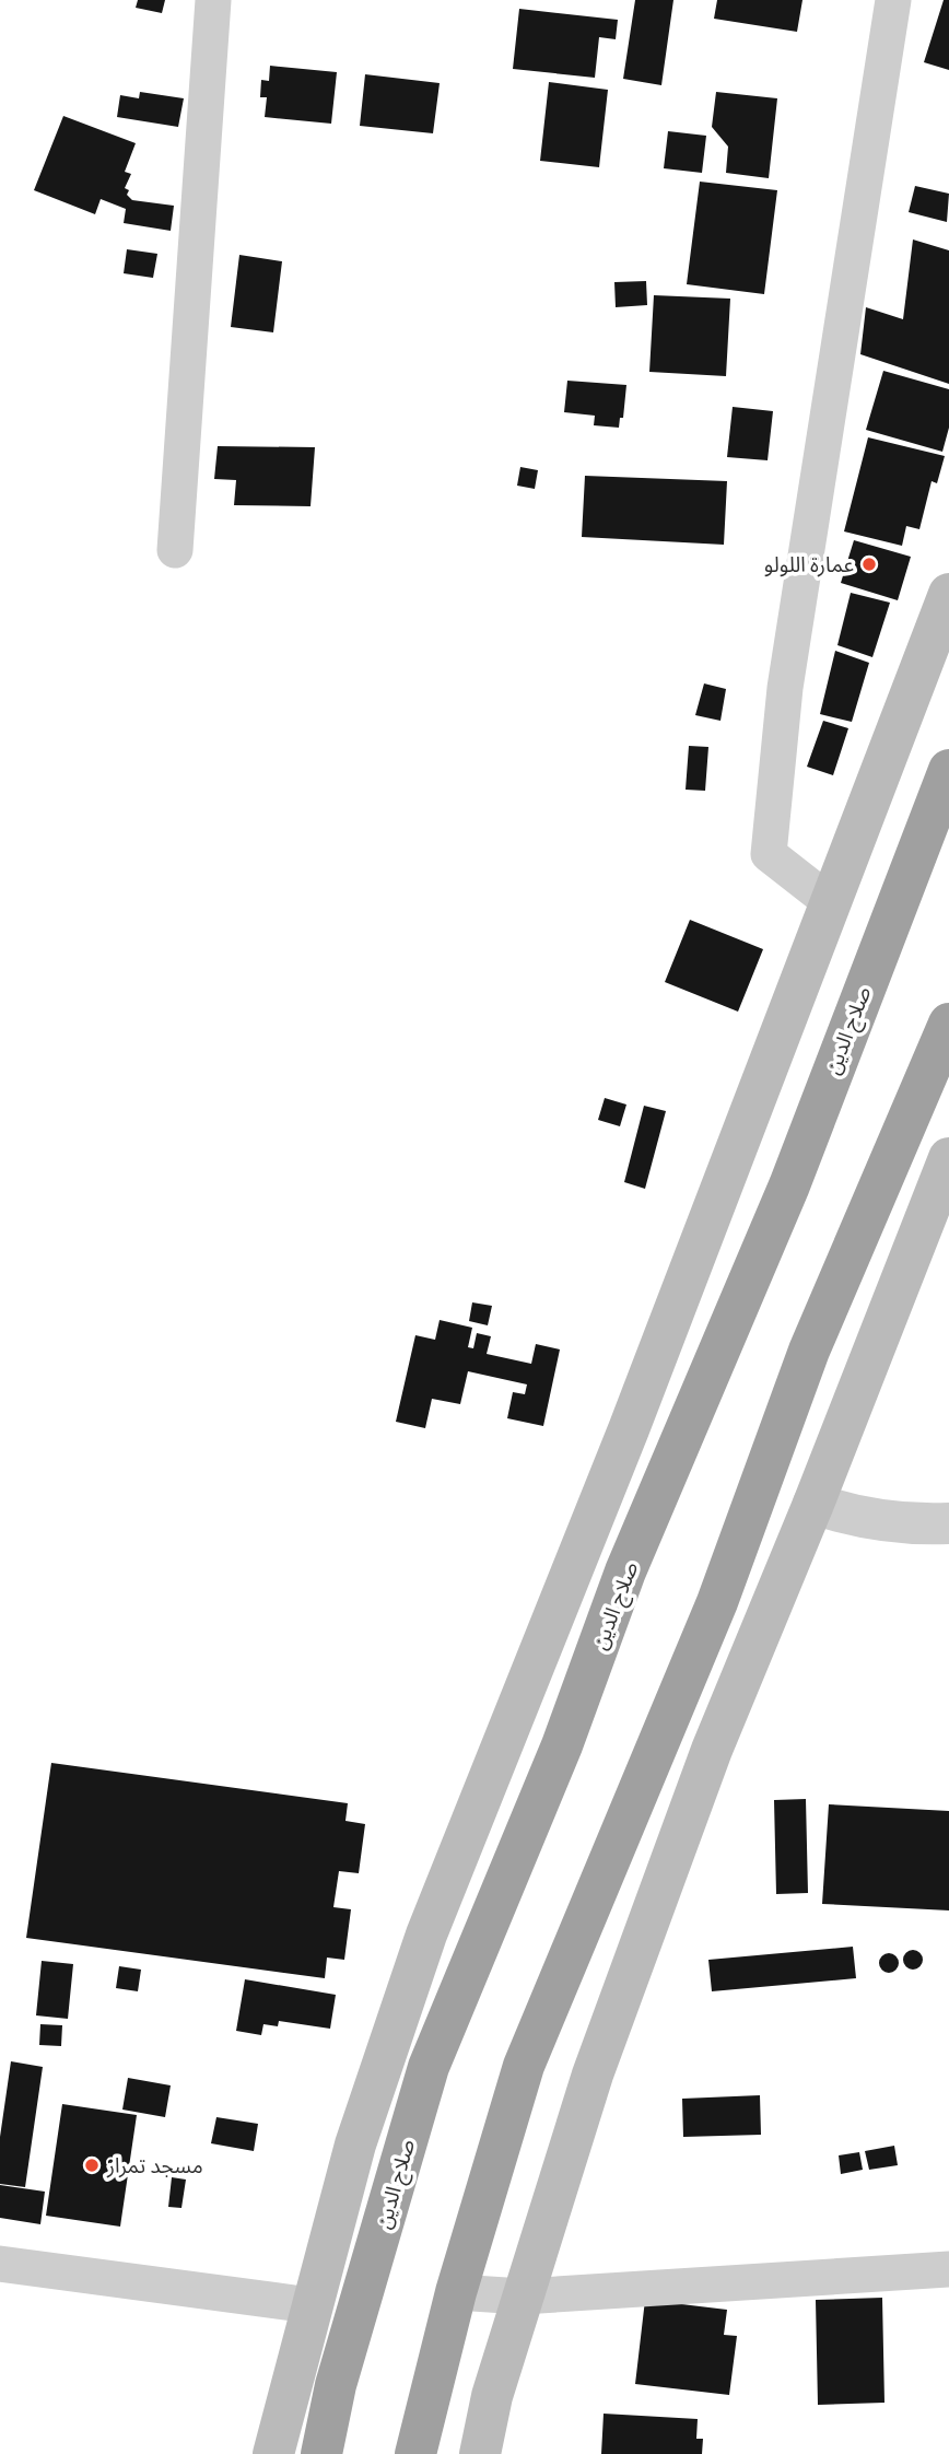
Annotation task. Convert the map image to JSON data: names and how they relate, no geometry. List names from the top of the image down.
{
  "streets": {
    "highway": ["صلاح الدين"]
  },
  "places": ["عمارة اللولو", "مسجد تمراز"]
}
